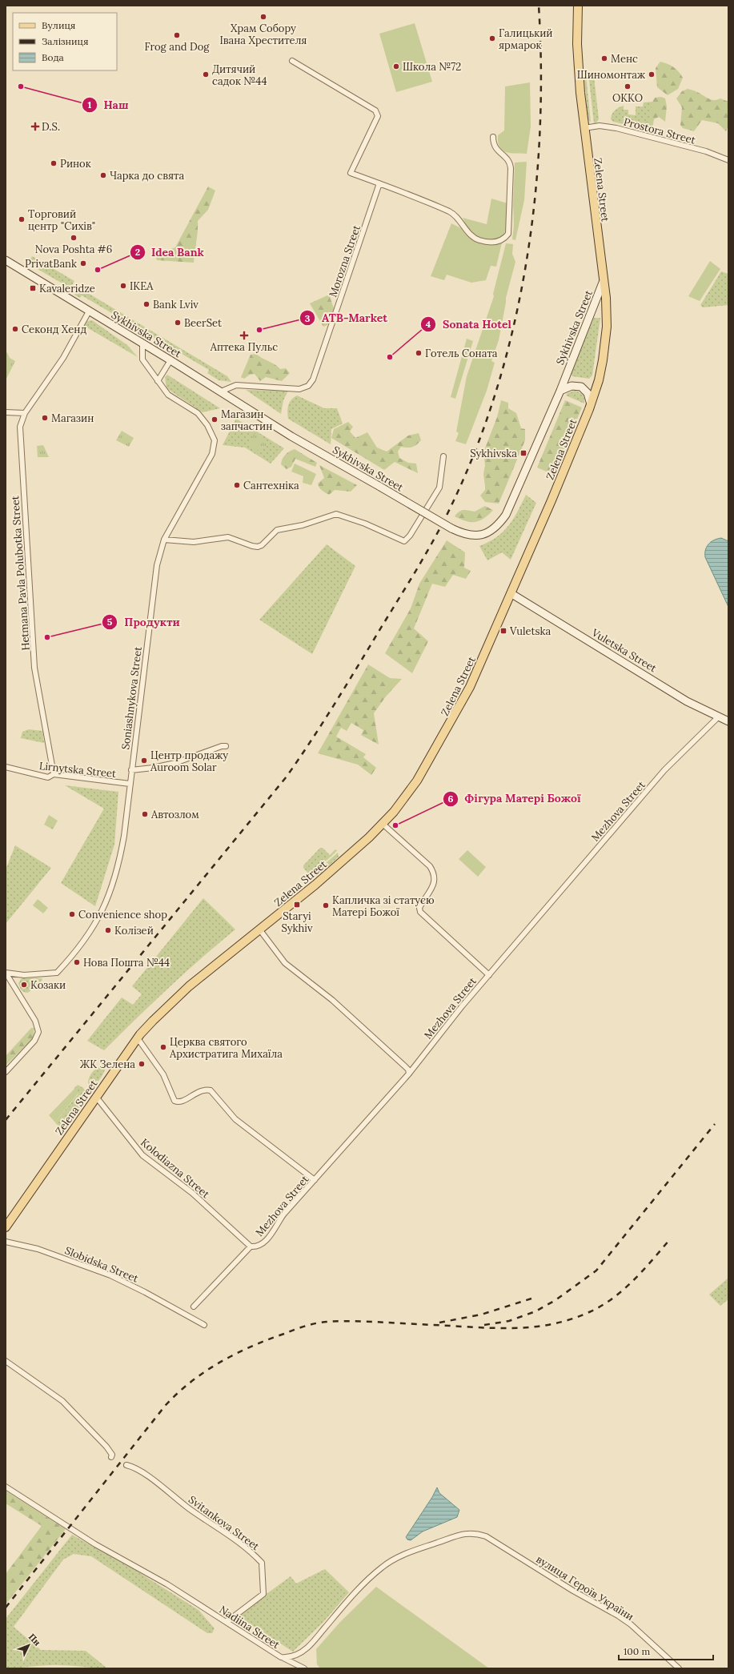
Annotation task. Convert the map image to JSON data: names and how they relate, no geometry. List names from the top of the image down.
{
  "streets": {
    "main road": ["Zelena Street", "Sykhivska Street", "Vuletska Street"],
    "street": [
      "Prostora Street",
      "Morozna Street",
      "Hetmana Pavla Polubotka Street",
      "Soniashnykova Street",
      "Lirnytska Street",
      "Mezhova Street",
      "Kolodiazna Street",
      "Slobidska Street",
      "Svitankova Street",
      "вулиця Героїв України",
      "Nadiina Street"
    ]
  },
  "crossings": [
    ["Prostora Street", "Zelena Street"],
    ["Zelena Street", "Sykhivska Street"],
    ["Zelena Street", "Vuletska Street"],
    ["Zelena Street", "Kolodiazna Street"],
    ["Morozna Street", "Sykhivska Street"],
    ["Sykhivska Street", "Hetmana Pavla Polubotka Street"],
    ["Sykhivska Street", "Soniashnykova Street"],
    ["Hetmana Pavla Polubotka Street", "Lirnytska Street"],
    ["Vuletska Street", "Mezhova Street"],
    ["Soniashnykova Street", "Lirnytska Street"],
    ["Mezhova Street", "Kolodiazna Street"],
    ["Svitankova Street", "Nadiina Street"],
    ["вулиця Героїв України", "Nadiina Street"]
  ],
  "places": {
    "other": [
      "Храм Собору Івана Хрестителя",
      "Frog and Dog",
      "Галицький ярмарок",
      "Менс",
      "Школа №72",
      "Дитячий садок №44",
      "Шиномонтаж",
      "Наш",
      "OKKO",
      "Ринок",
      "Чарка до свята",
      "Tорговий центр \"Сихів\"",
      "Nova Poshta #6",
      "PrivatBank",
      "Idea Bank",
      "IKEA",
      "Bank Lviv",
      "BeerSet",
      "Секонд Хенд",
      "ATB-Market",
      "Готель Соната",
      "Sonata Hotel",
      "Магазин",
      "Магазин запчастин",
      "Сантехніка",
      "Продукти",
      "Центр продажу Auroom Solar",
      "Автозлом",
      "Фігура Матері Божої",
      "Капличка зі статуєю Матері Божої",
      "Convenience shop",
      "Колізей",
      "Нова Пошта №44",
      "Козаки",
      "Церква святого Архистратига Михаїла",
      "ЖК Зелена"
    ],
    "health": ["D.S.", "Аптека Пульс"],
    "transit": [
      "Kavaleridze",
      "Sykhivska",
      "Vuletska",
      "Staryi Sykhiv"
    ]
  },
  "legend": ["Вулиця", "Залізниця", "Вода"],
  "scale_bar": "100 m",
  "north": "top right"
}
